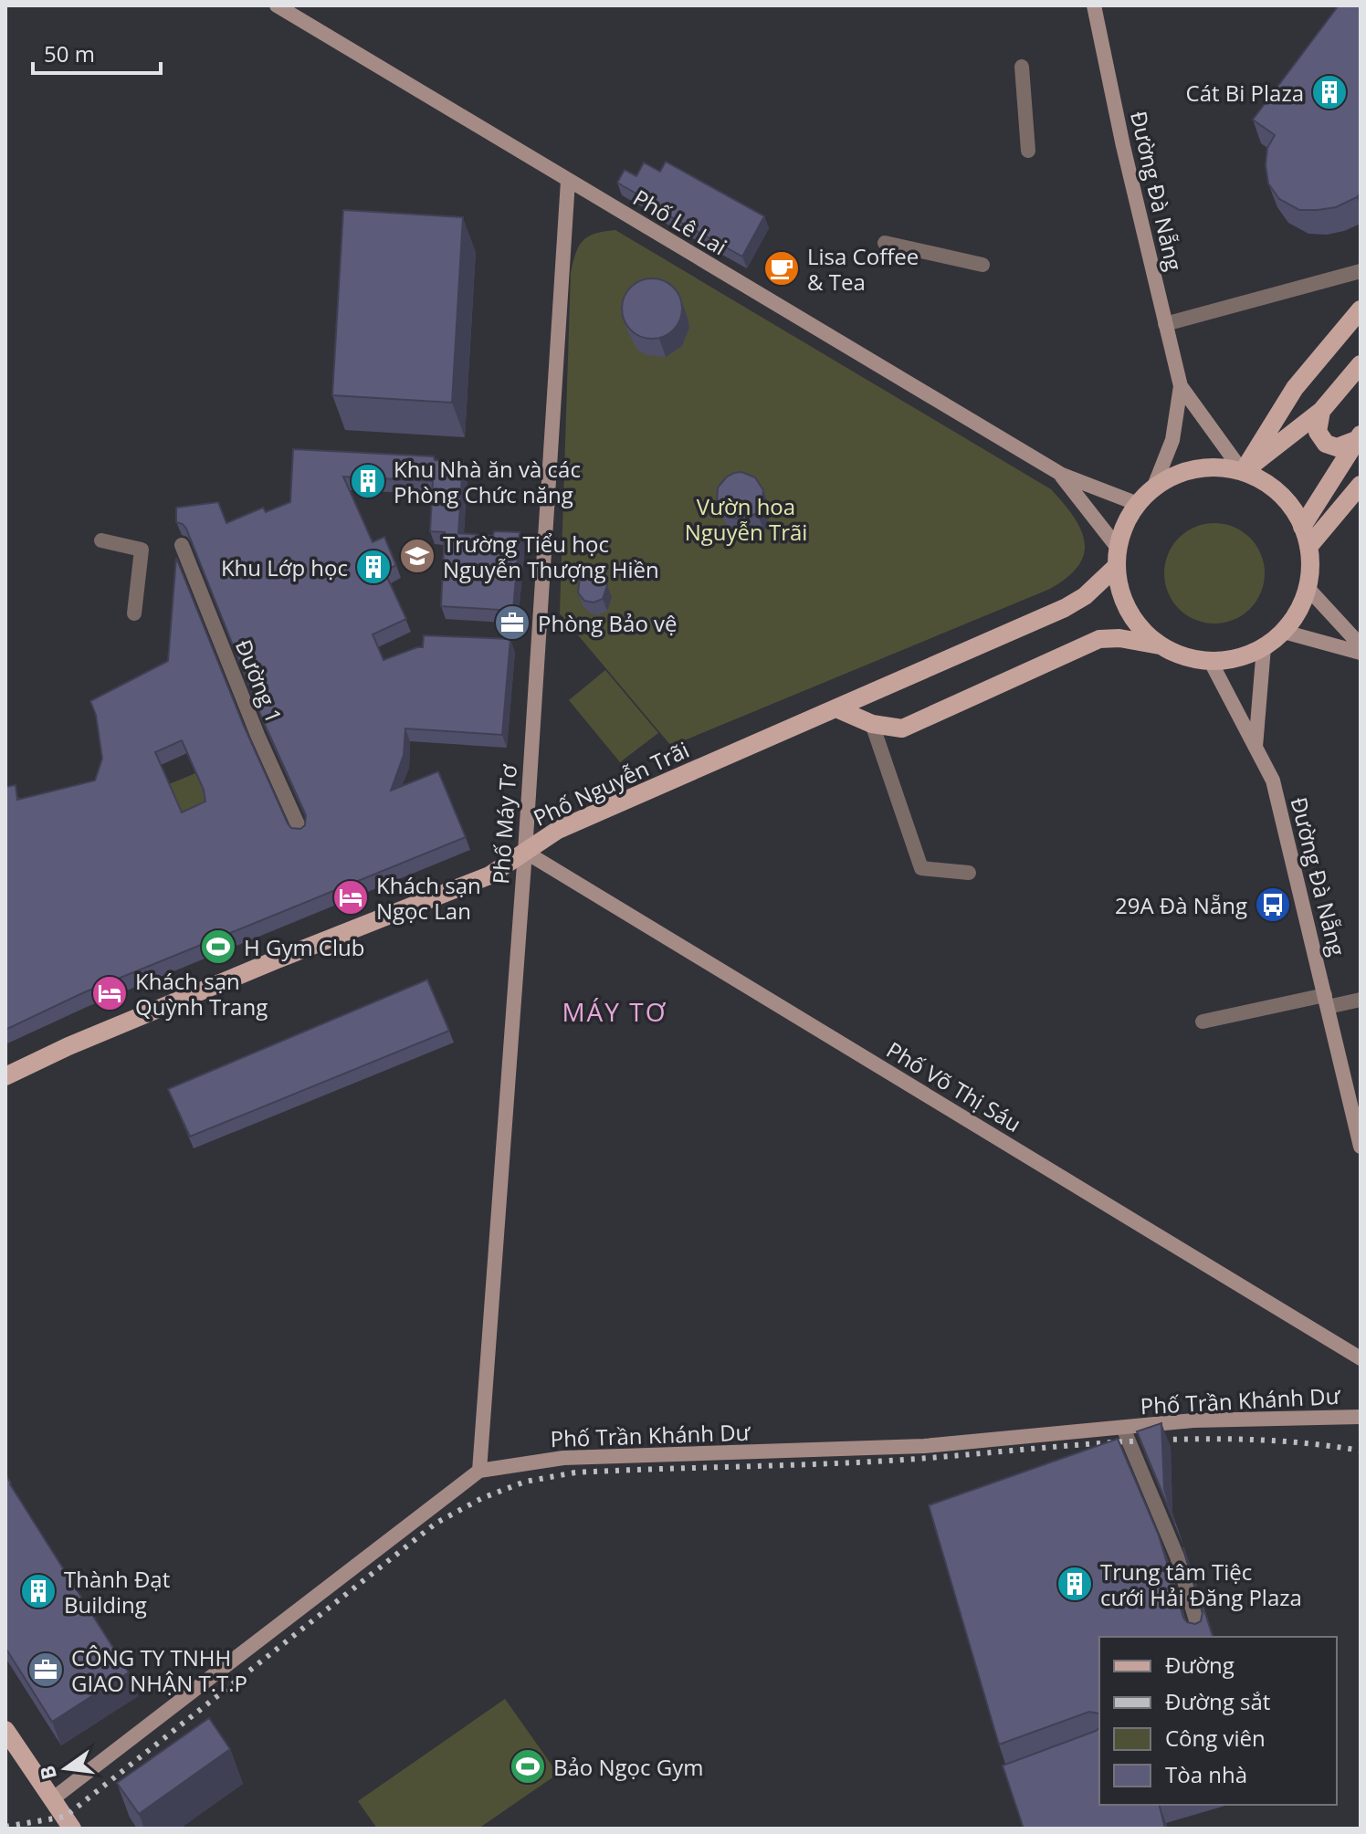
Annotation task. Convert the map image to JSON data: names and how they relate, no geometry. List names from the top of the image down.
{
  "streets": {
    "main road": ["Phố Nguyễn Trãi"],
    "street": [
      "Đường Đà Nẵng",
      "Phố Lê Lai",
      "Đường 1",
      "Phố Máy Tơ",
      "Phố Võ Thị Sáu",
      "Phố Trần Khánh Dư"
    ]
  },
  "crossings": [
    ["Đường Đà Nẵng", "Phố Lê Lai"],
    ["Đường Đà Nẵng", "Phố Nguyễn Trãi"],
    ["Phố Lê Lai", "Phố Nguyễn Trãi"],
    ["Phố Lê Lai", "Phố Máy Tơ"],
    ["Phố Nguyễn Trãi", "Phố Máy Tơ"],
    ["Phố Nguyễn Trãi", "Phố Võ Thị Sáu"],
    ["Phố Máy Tơ", "Phố Võ Thị Sáu"],
    ["Phố Máy Tơ", "Phố Trần Khánh Dư"]
  ],
  "districts": ["MÁY TƠ"],
  "parks": ["Vườn hoa Nguyễn Trãi"],
  "places": {
    "building": [
      "Cát Bi Plaza",
      "Khu Nhà ăn và các Phòng Chức năng",
      "Khu Lớp học",
      "Trung tâm Tiệc cưới Hải Đăng Plaza",
      "Thành Đạt Building"
    ],
    "cafe": ["Lisa Coffee & Tea"],
    "school or university": ["Trường Tiểu học Nguyễn Thượng Hiền"],
    "office": ["Phòng Bảo vệ", "CÔNG TY TNHH GIAO NHẬN T.T.P"],
    "hotel": ["Khách sạn Ngọc Lan", "Khách sạn Quỳnh Trang"],
    "bus stop": ["29A Đà Nẵng"],
    "sports": ["H Gym Club", "Bảo Ngọc Gym"]
  },
  "legend": [
    "Đường",
    "Đường sắt",
    "Công viên",
    "Tòa nhà"
  ],
  "scale_bar": "50 m",
  "north": "left"
}
